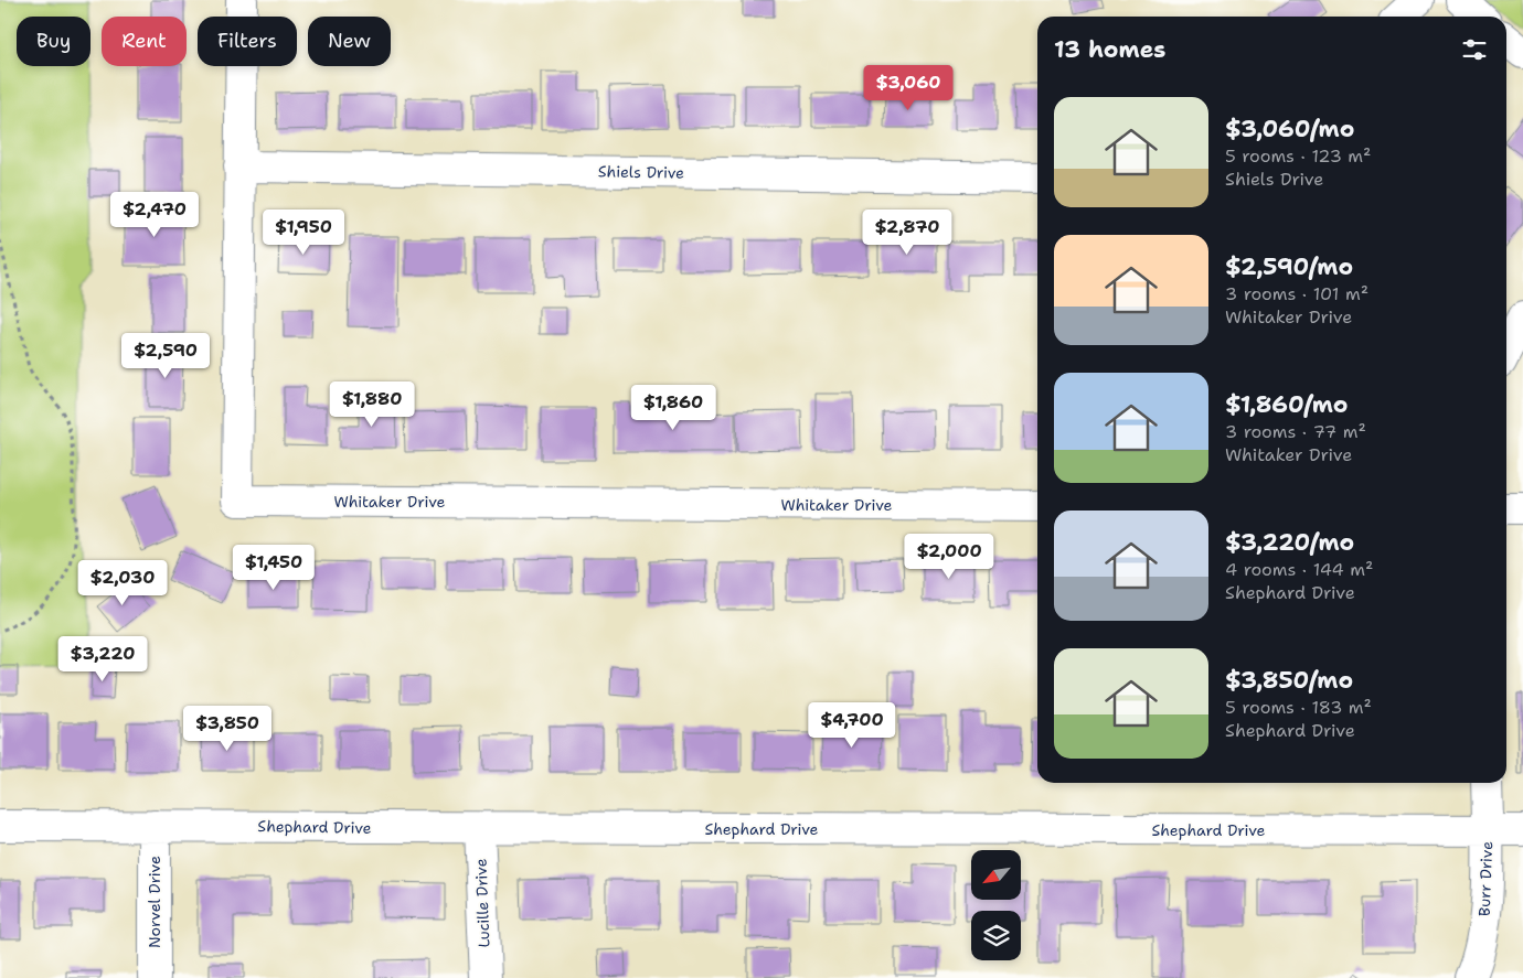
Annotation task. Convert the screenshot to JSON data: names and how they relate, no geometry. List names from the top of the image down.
{
  "streets": {
    "street": [
      "Shiels Drive",
      "Whitaker Drive",
      "Shephard Drive",
      "Burr Drive",
      "Norvel Drive",
      "Lucille Drive"
    ]
  },
  "crossings": [
    ["Shiels Drive", "Whitaker Drive"],
    ["Shephard Drive", "Burr Drive"],
    ["Shephard Drive", "Norvel Drive"],
    ["Shephard Drive", "Lucille Drive"]
  ],
  "north": "bottom left",
  "page": {
    "chip": [
      "Buy",
      "Rent",
      "Filters",
      "New"
    ],
    "heading": "13 homes",
    "price": [
      "$3,060",
      "$2,470",
      "$1,950",
      "$2,870",
      "$2,590",
      "$1,880",
      "$1,860",
      "$2,000",
      "$1,450",
      "$2,030",
      "$3,220",
      "$4,700",
      "$3,850"
    ],
    "list": [
      {
        "name": "$3,060/mo",
        "note": "5 rooms · 123 m² · Shiels Drive"
      },
      {
        "name": "$2,590/mo",
        "note": "3 rooms · 101 m² · Whitaker Drive"
      },
      {
        "name": "$1,860/mo",
        "note": "3 rooms · 77 m² · Whitaker Drive"
      },
      {
        "name": "$3,220/mo",
        "note": "4 rooms · 144 m² · Shephard Drive"
      },
      {
        "name": "$3,850/mo",
        "note": "5 rooms · 183 m² · Shephard Drive"
      }
    ]
  }
}
